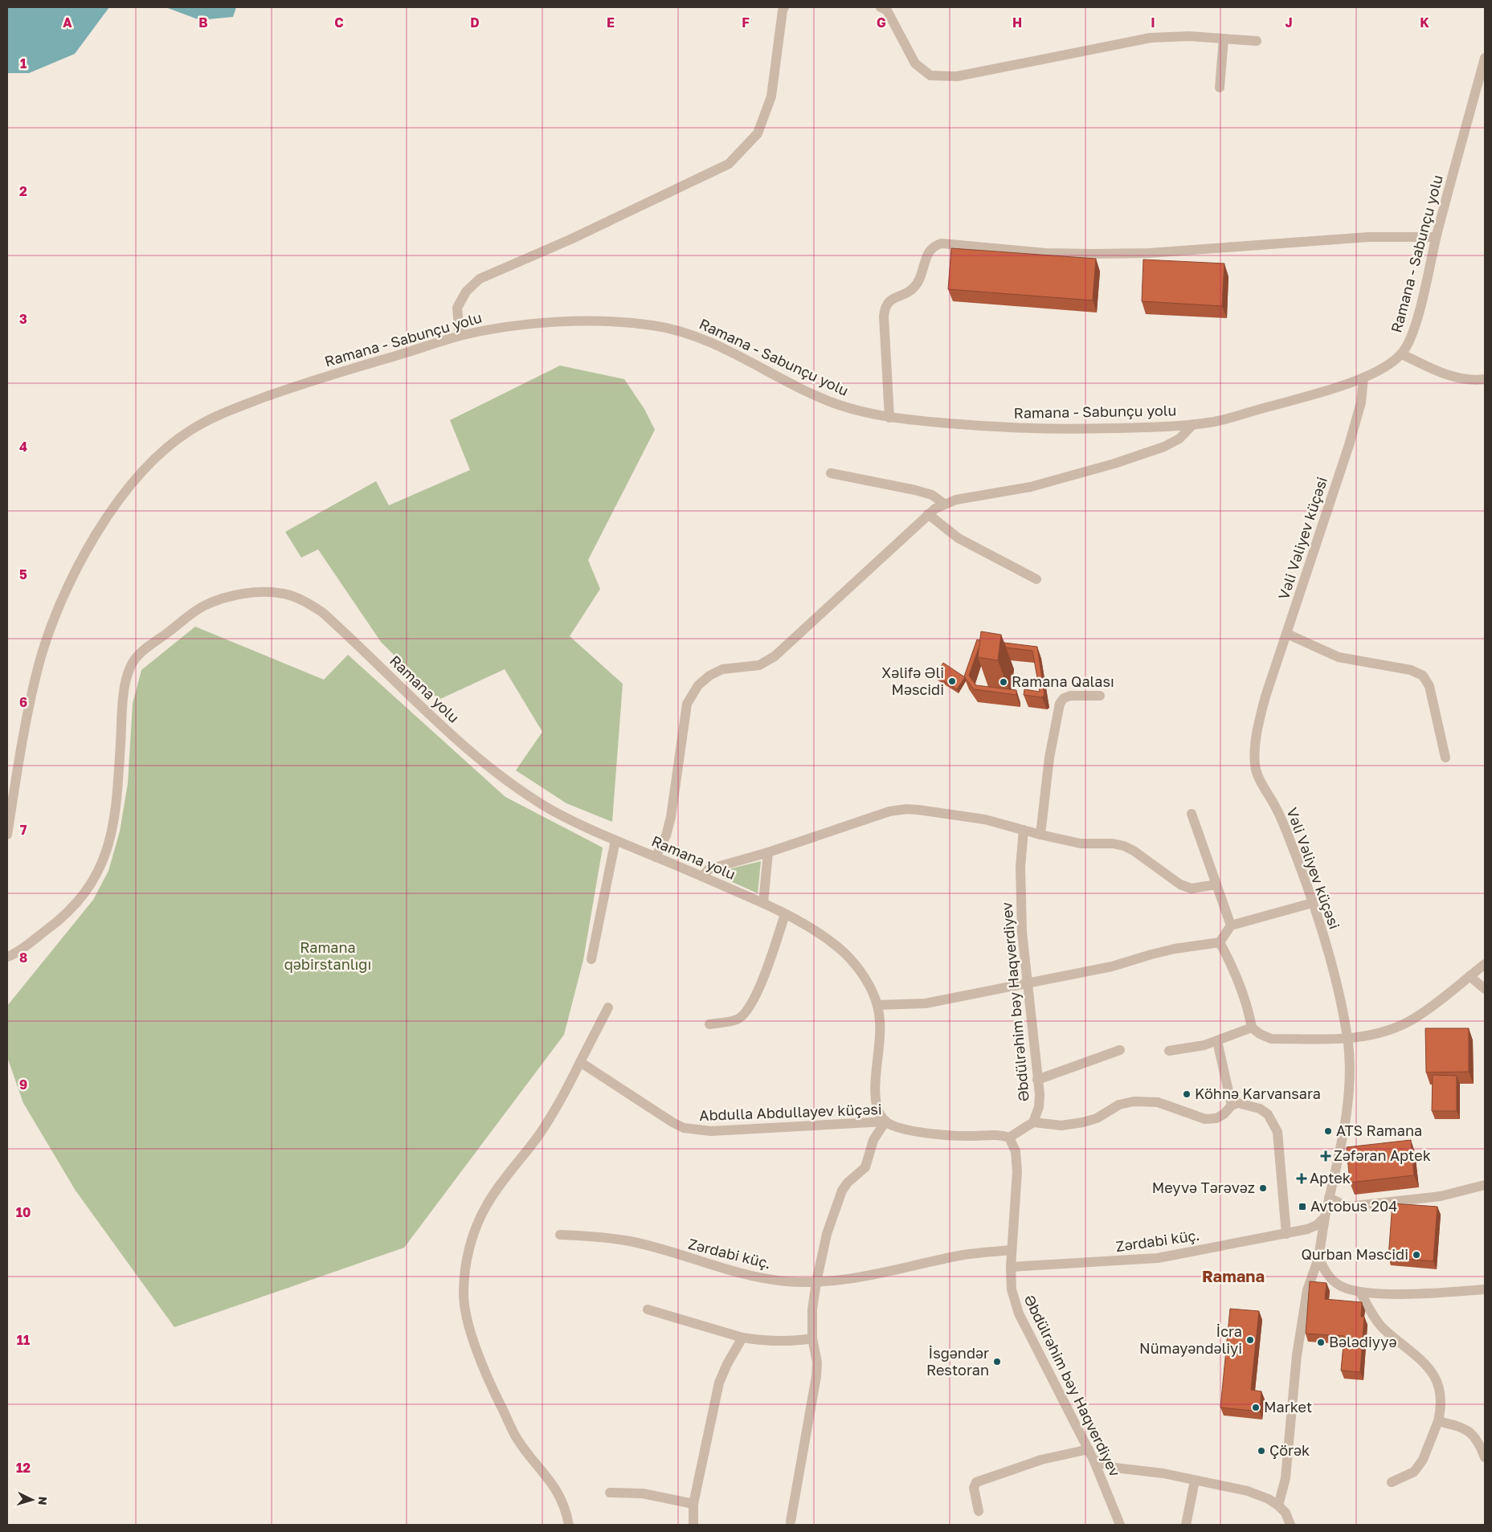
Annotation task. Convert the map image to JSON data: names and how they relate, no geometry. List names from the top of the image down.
{
  "streets": {
    "street": [
      "Ramana - Sabunçu yolu",
      "Vəli Vəliyev küçəsi",
      "Ramana yolu",
      "Əbdülrəhim bəy Haqverdiyev",
      "Abdulla Abdullayev küçəsi",
      "Zərdabi küç."
    ]
  },
  "crossings": [
    ["Ramana - Sabunçu yolu", "Vəli Vəliyev küçəsi"],
    ["Vəli Vəliyev küçəsi", "Zərdabi küç."],
    ["Ramana yolu", "Abdulla Abdullayev küçəsi"],
    ["Əbdülrəhim bəy Haqverdiyev", "Abdulla Abdullayev küçəsi"],
    ["Əbdülrəhim bəy Haqverdiyev", "Zərdabi küç."]
  ],
  "districts": ["Ramana"],
  "parks": ["Ramana qəbirstanlığı"],
  "places": {
    "other": [
      "Xəlifə Əli Məscidi",
      "Ramana Qalası",
      "Köhnə Karvansara",
      "ATS Ramana",
      "Meyvə Tərəvəz",
      "Qurban Məscidi",
      "İcra Nümayəndəliyi",
      "Bələdiyyə",
      "İsgəndər Restoran",
      "Market",
      "Çörək"
    ],
    "health": ["Zəfəran Aptek", "Aptek"],
    "transit": ["Avtobus 204"]
  },
  "north": "right",
  "grid": {
    "columns": [
      "A",
      "B",
      "C",
      "D",
      "E",
      "F",
      "G",
      "H",
      "I",
      "J",
      "K"
    ],
    "rows": [
      "1",
      "2",
      "3",
      "4",
      "5",
      "6",
      "7",
      "8",
      "9",
      "10",
      "11",
      "12"
    ]
  }
}
